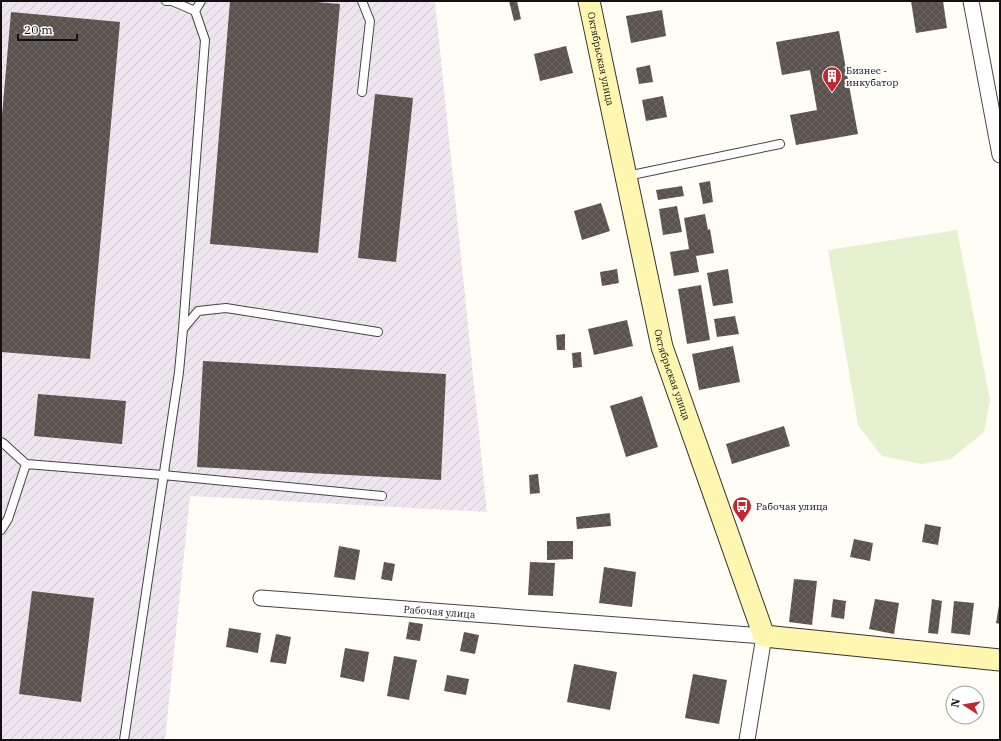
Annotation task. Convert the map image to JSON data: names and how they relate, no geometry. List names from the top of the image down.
{
  "streets": {
    "street": ["Октябрьская улица", "Рабочая улица"]
  },
  "crossings": [
    ["Октябрьская улица", "Рабочая улица"]
  ],
  "places": {
    "building": ["Бизнес - инкубатор"],
    "bus stop": ["Рабочая улица"]
  },
  "scale_bar": "20 m",
  "north": "left"
}
